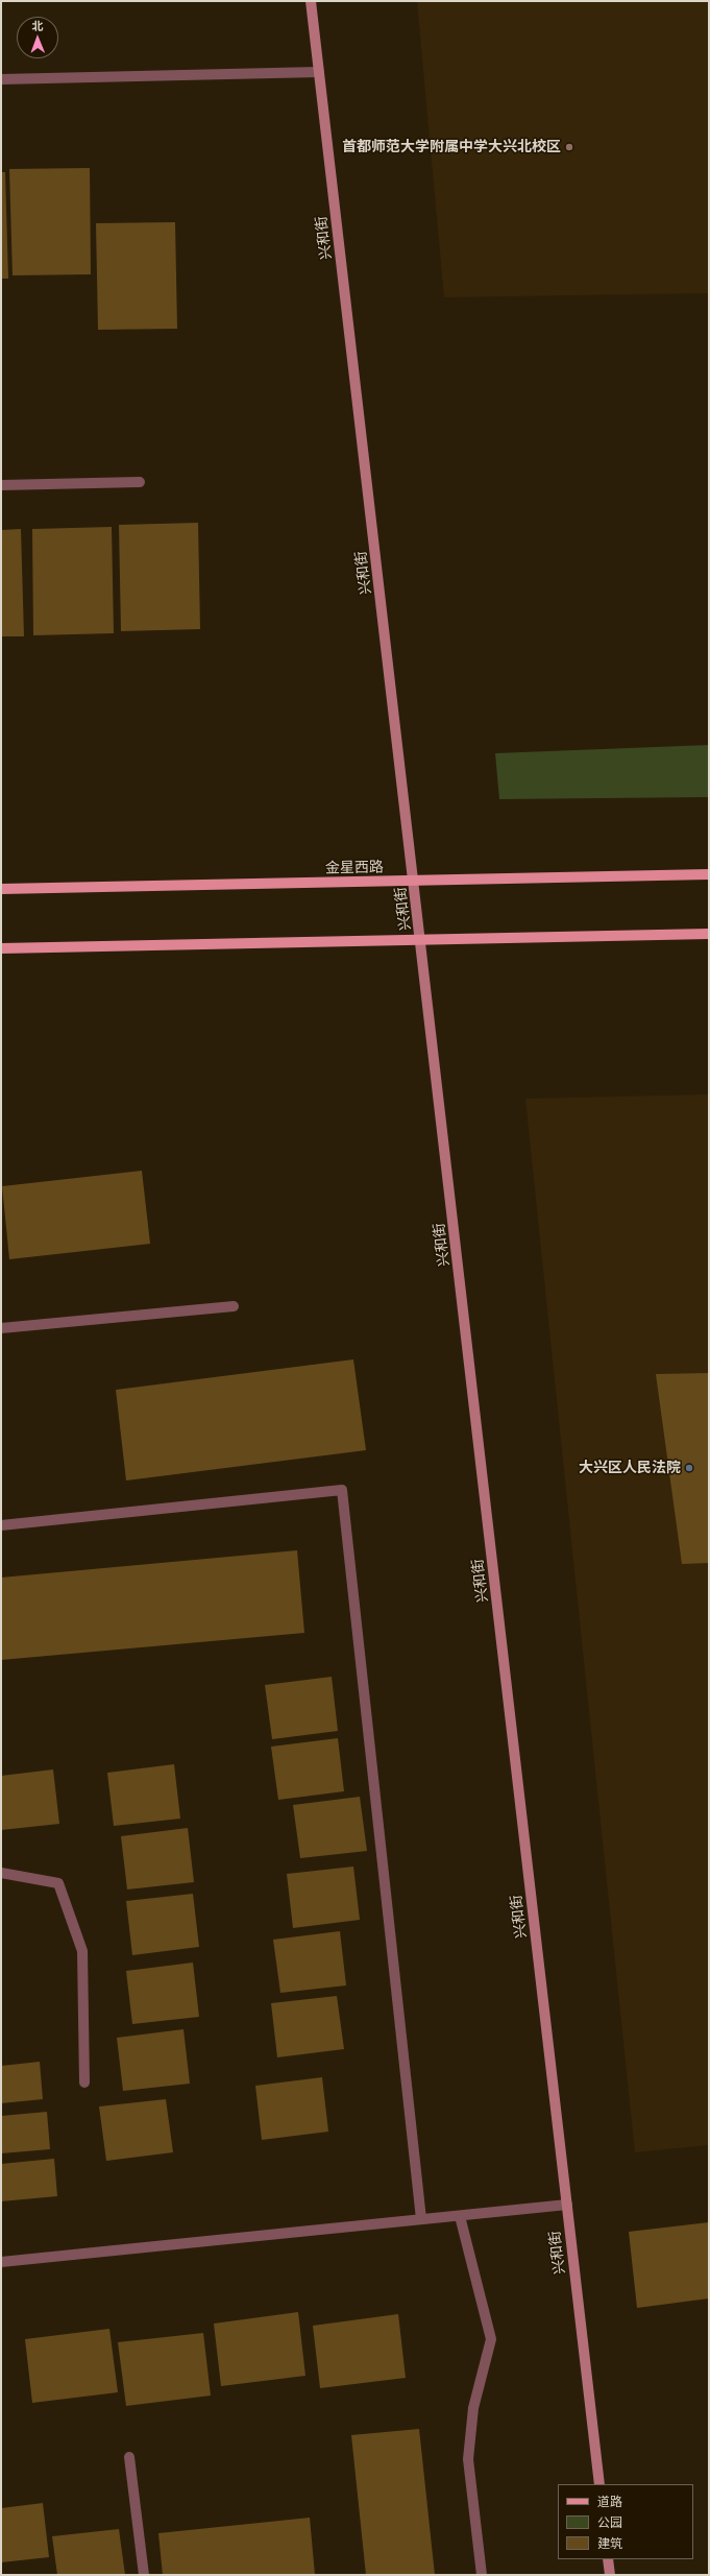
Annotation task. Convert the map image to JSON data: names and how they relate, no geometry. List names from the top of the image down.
{
  "streets": {
    "main road": ["金星西路"],
    "street": ["兴和街"]
  },
  "crossings": [
    ["兴和街", "金星西路"]
  ],
  "places": ["首都师范大学附属中学大兴北校区", "大兴区人民法院"],
  "legend": ["道路", "公园", "建筑"],
  "north": "top"
}
